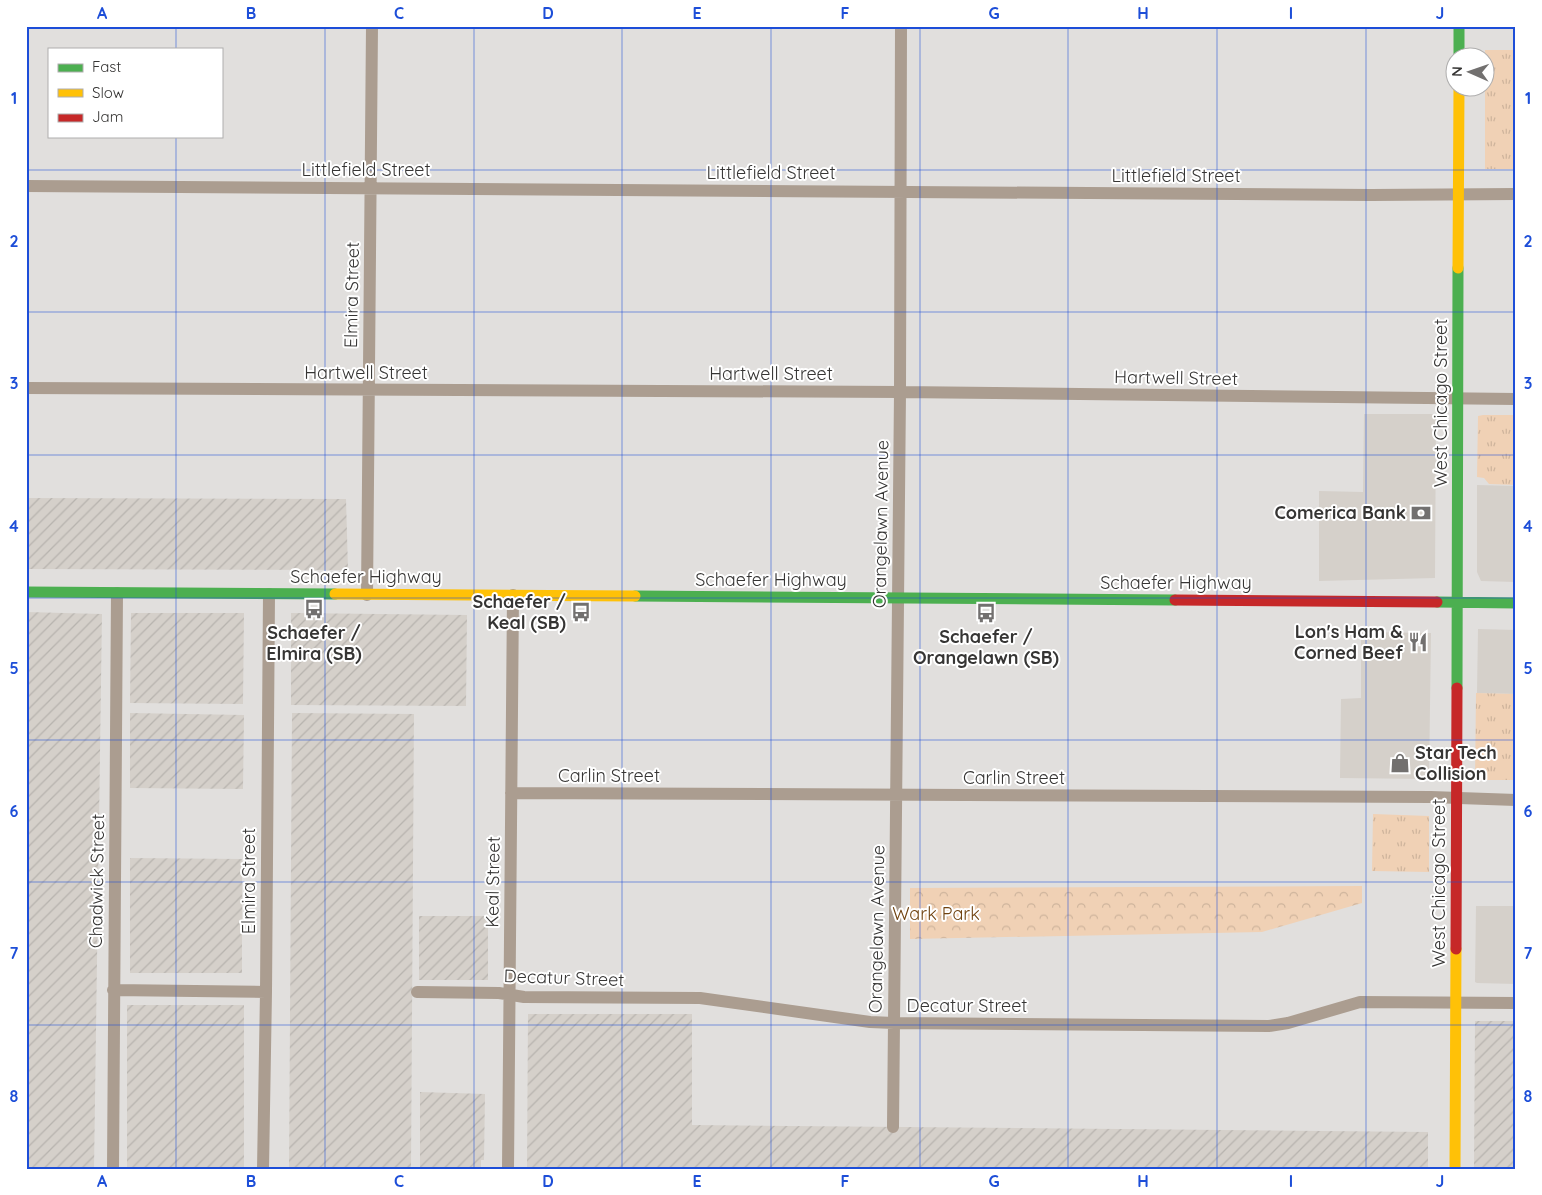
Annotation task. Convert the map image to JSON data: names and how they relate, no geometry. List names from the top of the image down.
{
  "streets": {
    "main road": ["West Chicago Street", "Schaefer Highway"],
    "street": [
      "Littlefield Street",
      "Elmira Street",
      "Hartwell Street",
      "Orangelawn Avenue",
      "Carlin Street",
      "Chadwick Street",
      "Keal Street",
      "Decatur Street"
    ]
  },
  "crossings": [
    ["Littlefield Street", "Elmira Street"],
    ["Littlefield Street", "West Chicago Street"],
    ["Littlefield Street", "Orangelawn Avenue"],
    ["Elmira Street", "Hartwell Street"],
    ["Elmira Street", "Schaefer Highway"],
    ["Hartwell Street", "West Chicago Street"],
    ["Hartwell Street", "Orangelawn Avenue"],
    ["West Chicago Street", "Schaefer Highway"],
    ["West Chicago Street", "Carlin Street"],
    ["West Chicago Street", "Decatur Street"],
    ["Orangelawn Avenue", "Schaefer Highway"],
    ["Orangelawn Avenue", "Carlin Street"],
    ["Orangelawn Avenue", "Decatur Street"],
    ["Schaefer Highway", "Chadwick Street"],
    ["Schaefer Highway", "Keal Street"],
    ["Carlin Street", "Keal Street"],
    ["Keal Street", "Decatur Street"]
  ],
  "parks": ["Wark Park"],
  "places": {
    "bank": ["Comerica Bank"],
    "bus stop": ["Schaefer / Elmira (SB)", "Schaefer / Keal (SB)", "Schaefer / Orangelawn (SB)"],
    "restaurant": ["Lon's Ham & Corned Beef"],
    "shop": ["Star Tech Collision"]
  },
  "legend": ["Fast", "Slow", "Jam"],
  "north": "left",
  "grid": {
    "columns": [
      "A",
      "B",
      "C",
      "D",
      "E",
      "F",
      "G",
      "H",
      "I",
      "J"
    ],
    "rows": [
      "1",
      "2",
      "3",
      "4",
      "5",
      "6",
      "7",
      "8"
    ]
  }
}
